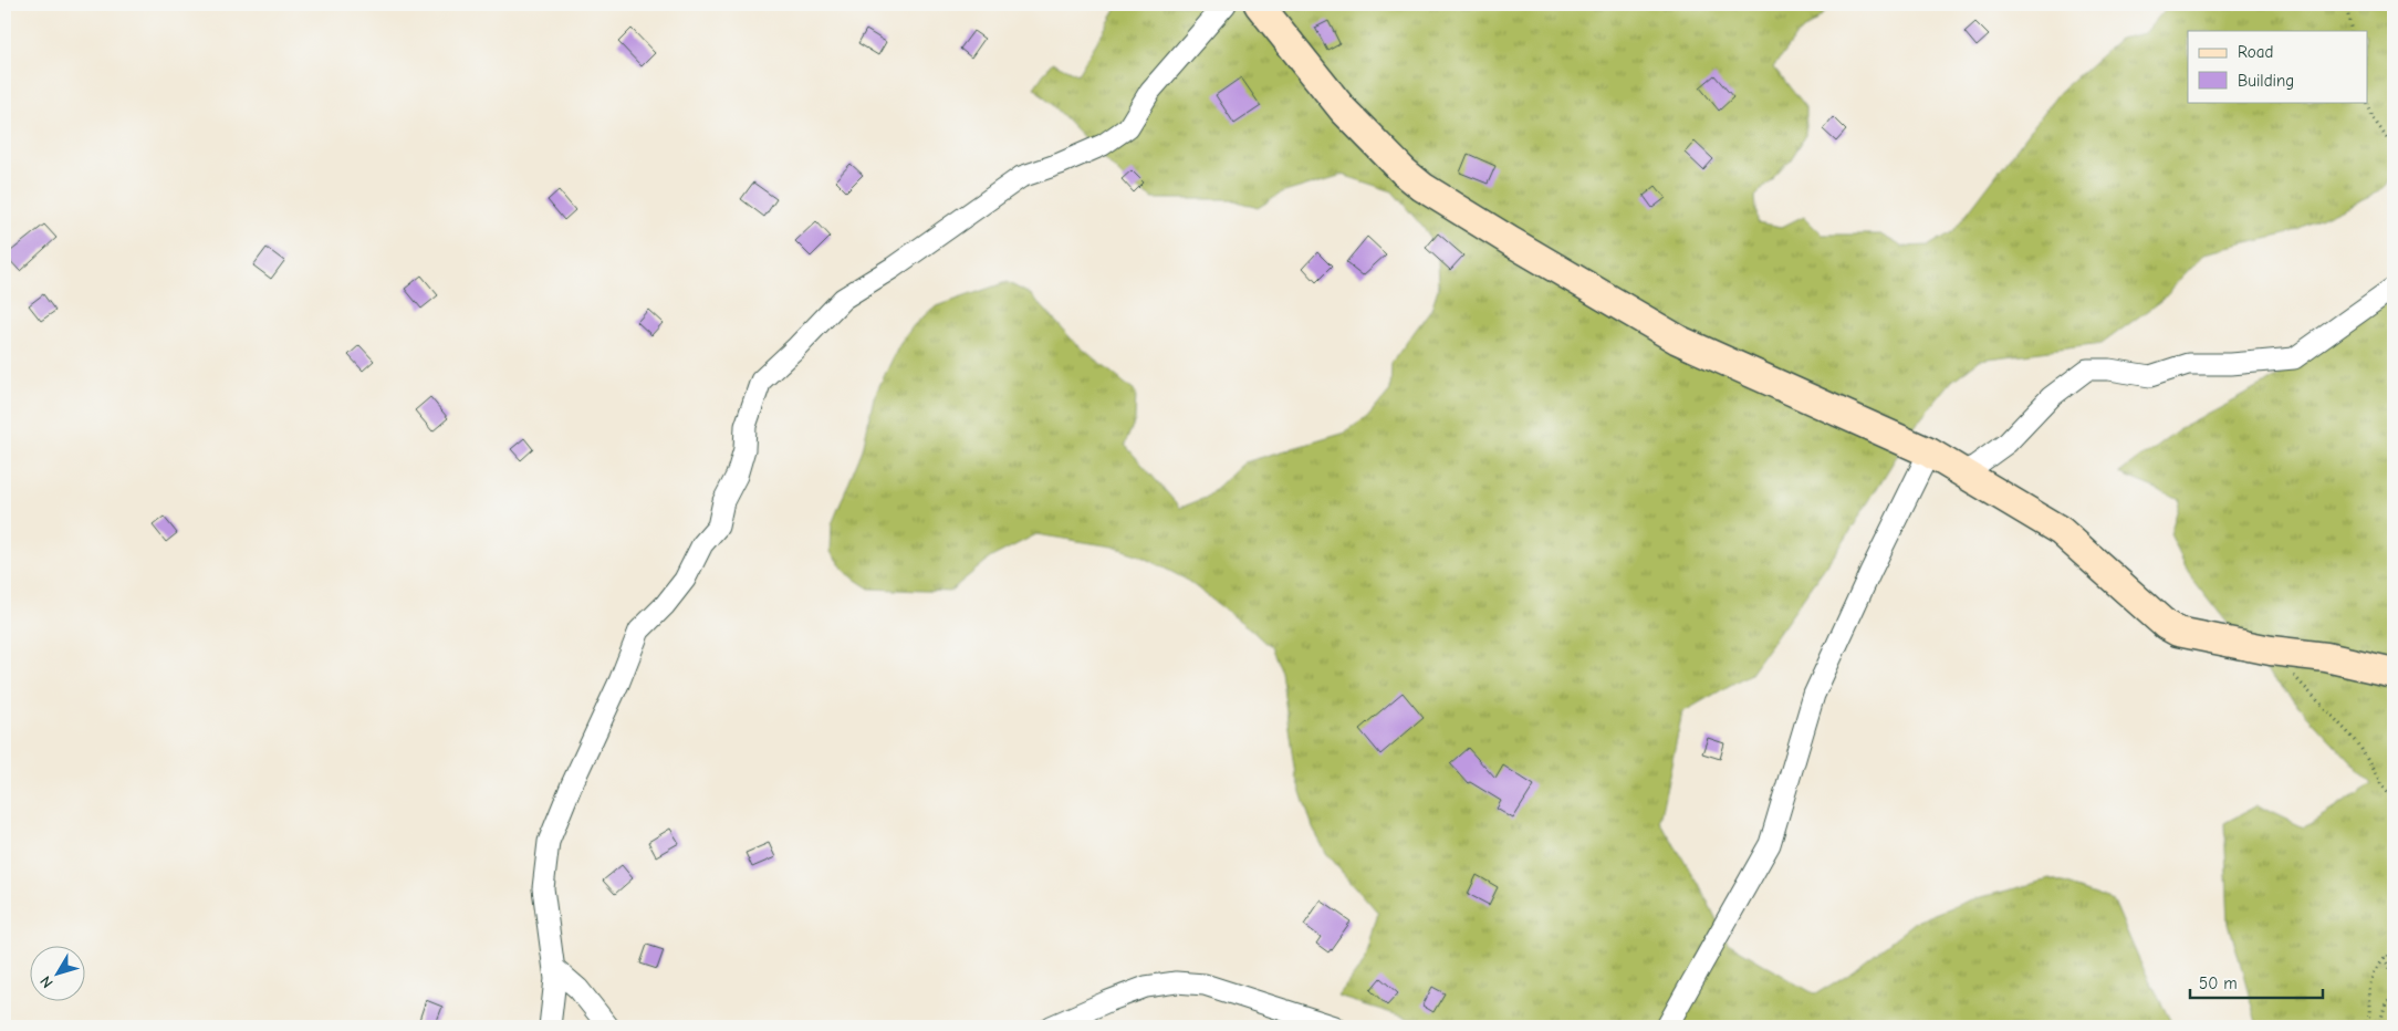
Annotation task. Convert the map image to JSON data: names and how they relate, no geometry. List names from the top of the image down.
{
  "legend": ["Road", "Building"],
  "scale_bar": "50 m",
  "north": "bottom left"
}
